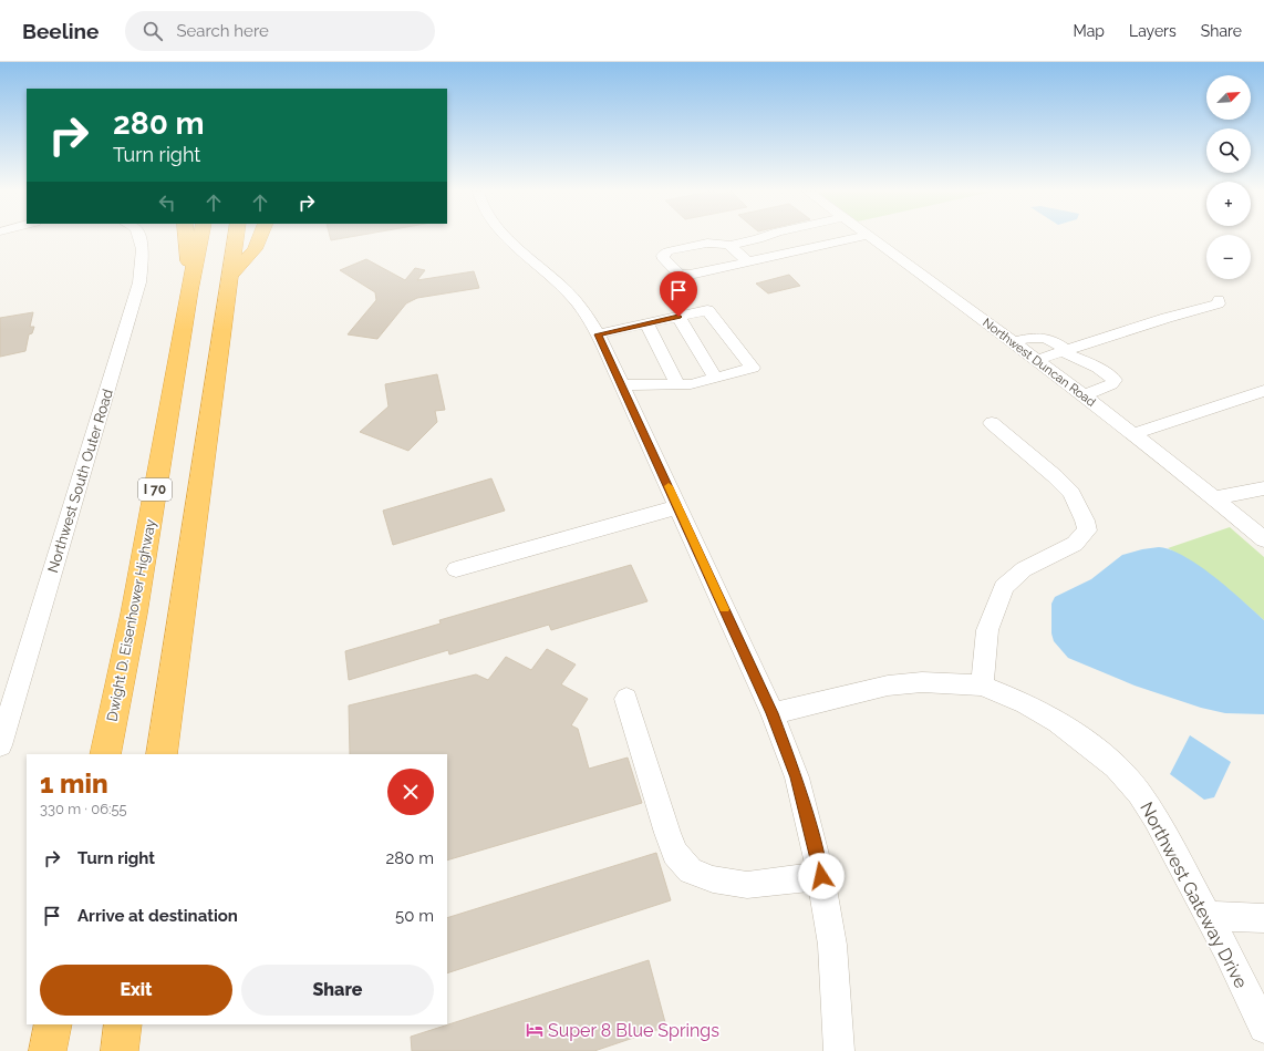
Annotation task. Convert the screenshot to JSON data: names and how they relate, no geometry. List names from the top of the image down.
{
  "streets": {
    "highway": ["I 70", "Dwight D. Eisenhower Highway"],
    "street": ["Northwest Duncan Road", "Northwest South Outer Road", "Northwest Gateway Drive"]
  },
  "places": {
    "hotel": ["Super 8 Blue Springs"]
  },
  "north": "top right",
  "page": {
    "header": "Beeline",
    "search": "Search here",
    "nav": ["Map", "Layers", "Share"],
    "map_buttons": ["+", "−"],
    "turn": ["280 m", "Turn right"],
    "heading": ["1 min", "330 m · 06:55"],
    "list": [
      {
        "name": "Turn right",
        "value": "280 m"
      },
      {
        "name": "Arrive at destination",
        "value": "50 m"
      }
    ],
    "buttons": ["Exit", "Share"]
  }
}
